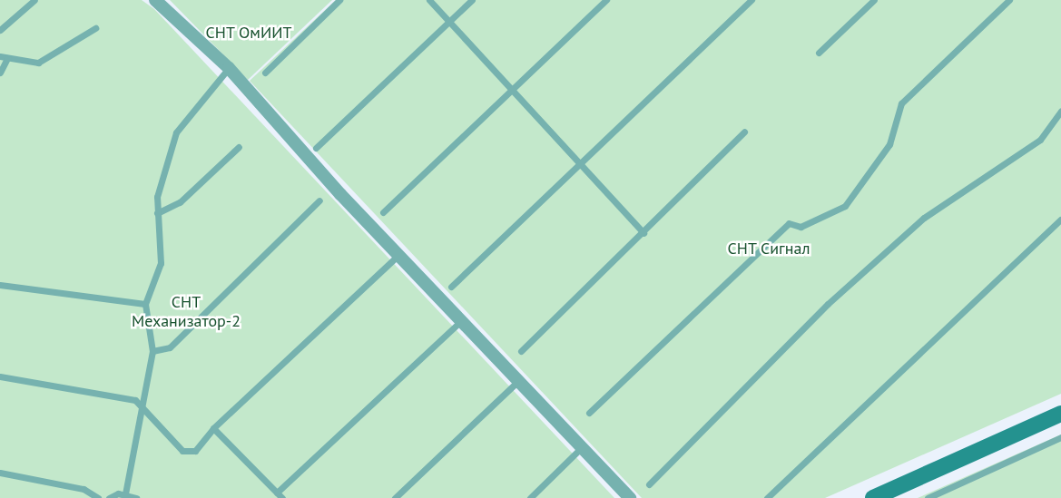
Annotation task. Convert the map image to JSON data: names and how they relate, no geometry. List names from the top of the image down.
{
  "parks": ["СНТ ОмИИТ", "СНТ Сигнал", "СНТ Механизатор-2"]
}
